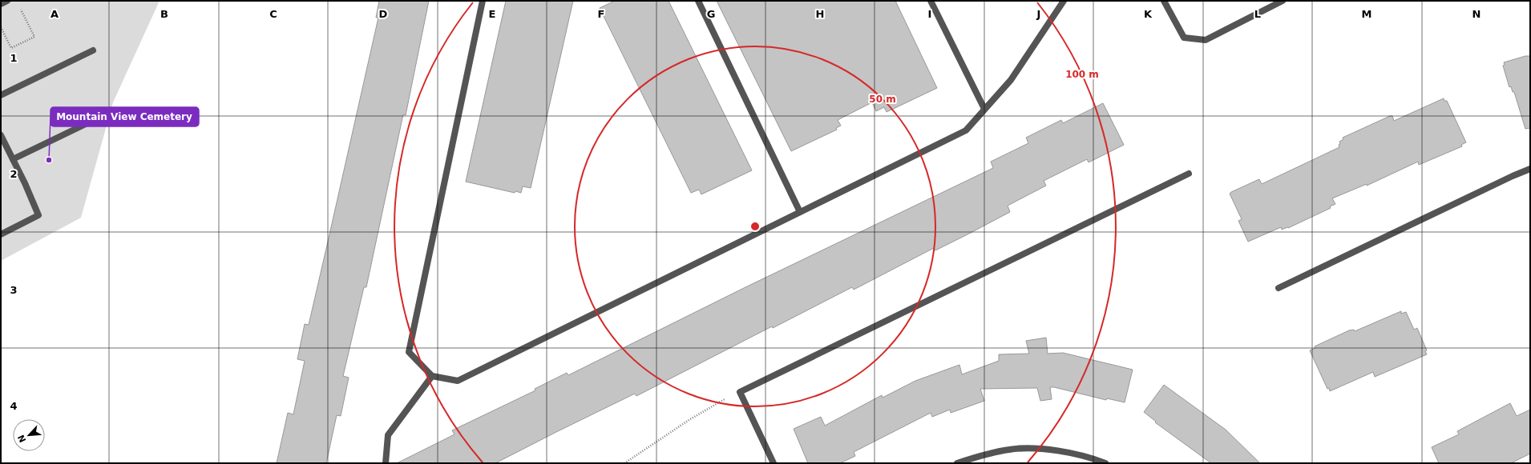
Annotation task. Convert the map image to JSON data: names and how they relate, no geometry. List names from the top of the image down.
{
  "places": ["Mountain View Cemetery"],
  "north": "bottom left",
  "grid": {
    "columns": [
      "A",
      "B",
      "C",
      "D",
      "E",
      "F",
      "G",
      "H",
      "I",
      "J",
      "K",
      "L",
      "M",
      "N"
    ],
    "rows": [
      "1",
      "2",
      "3",
      "4"
    ]
  },
  "rings": ["100 m", "50 m"]
}
